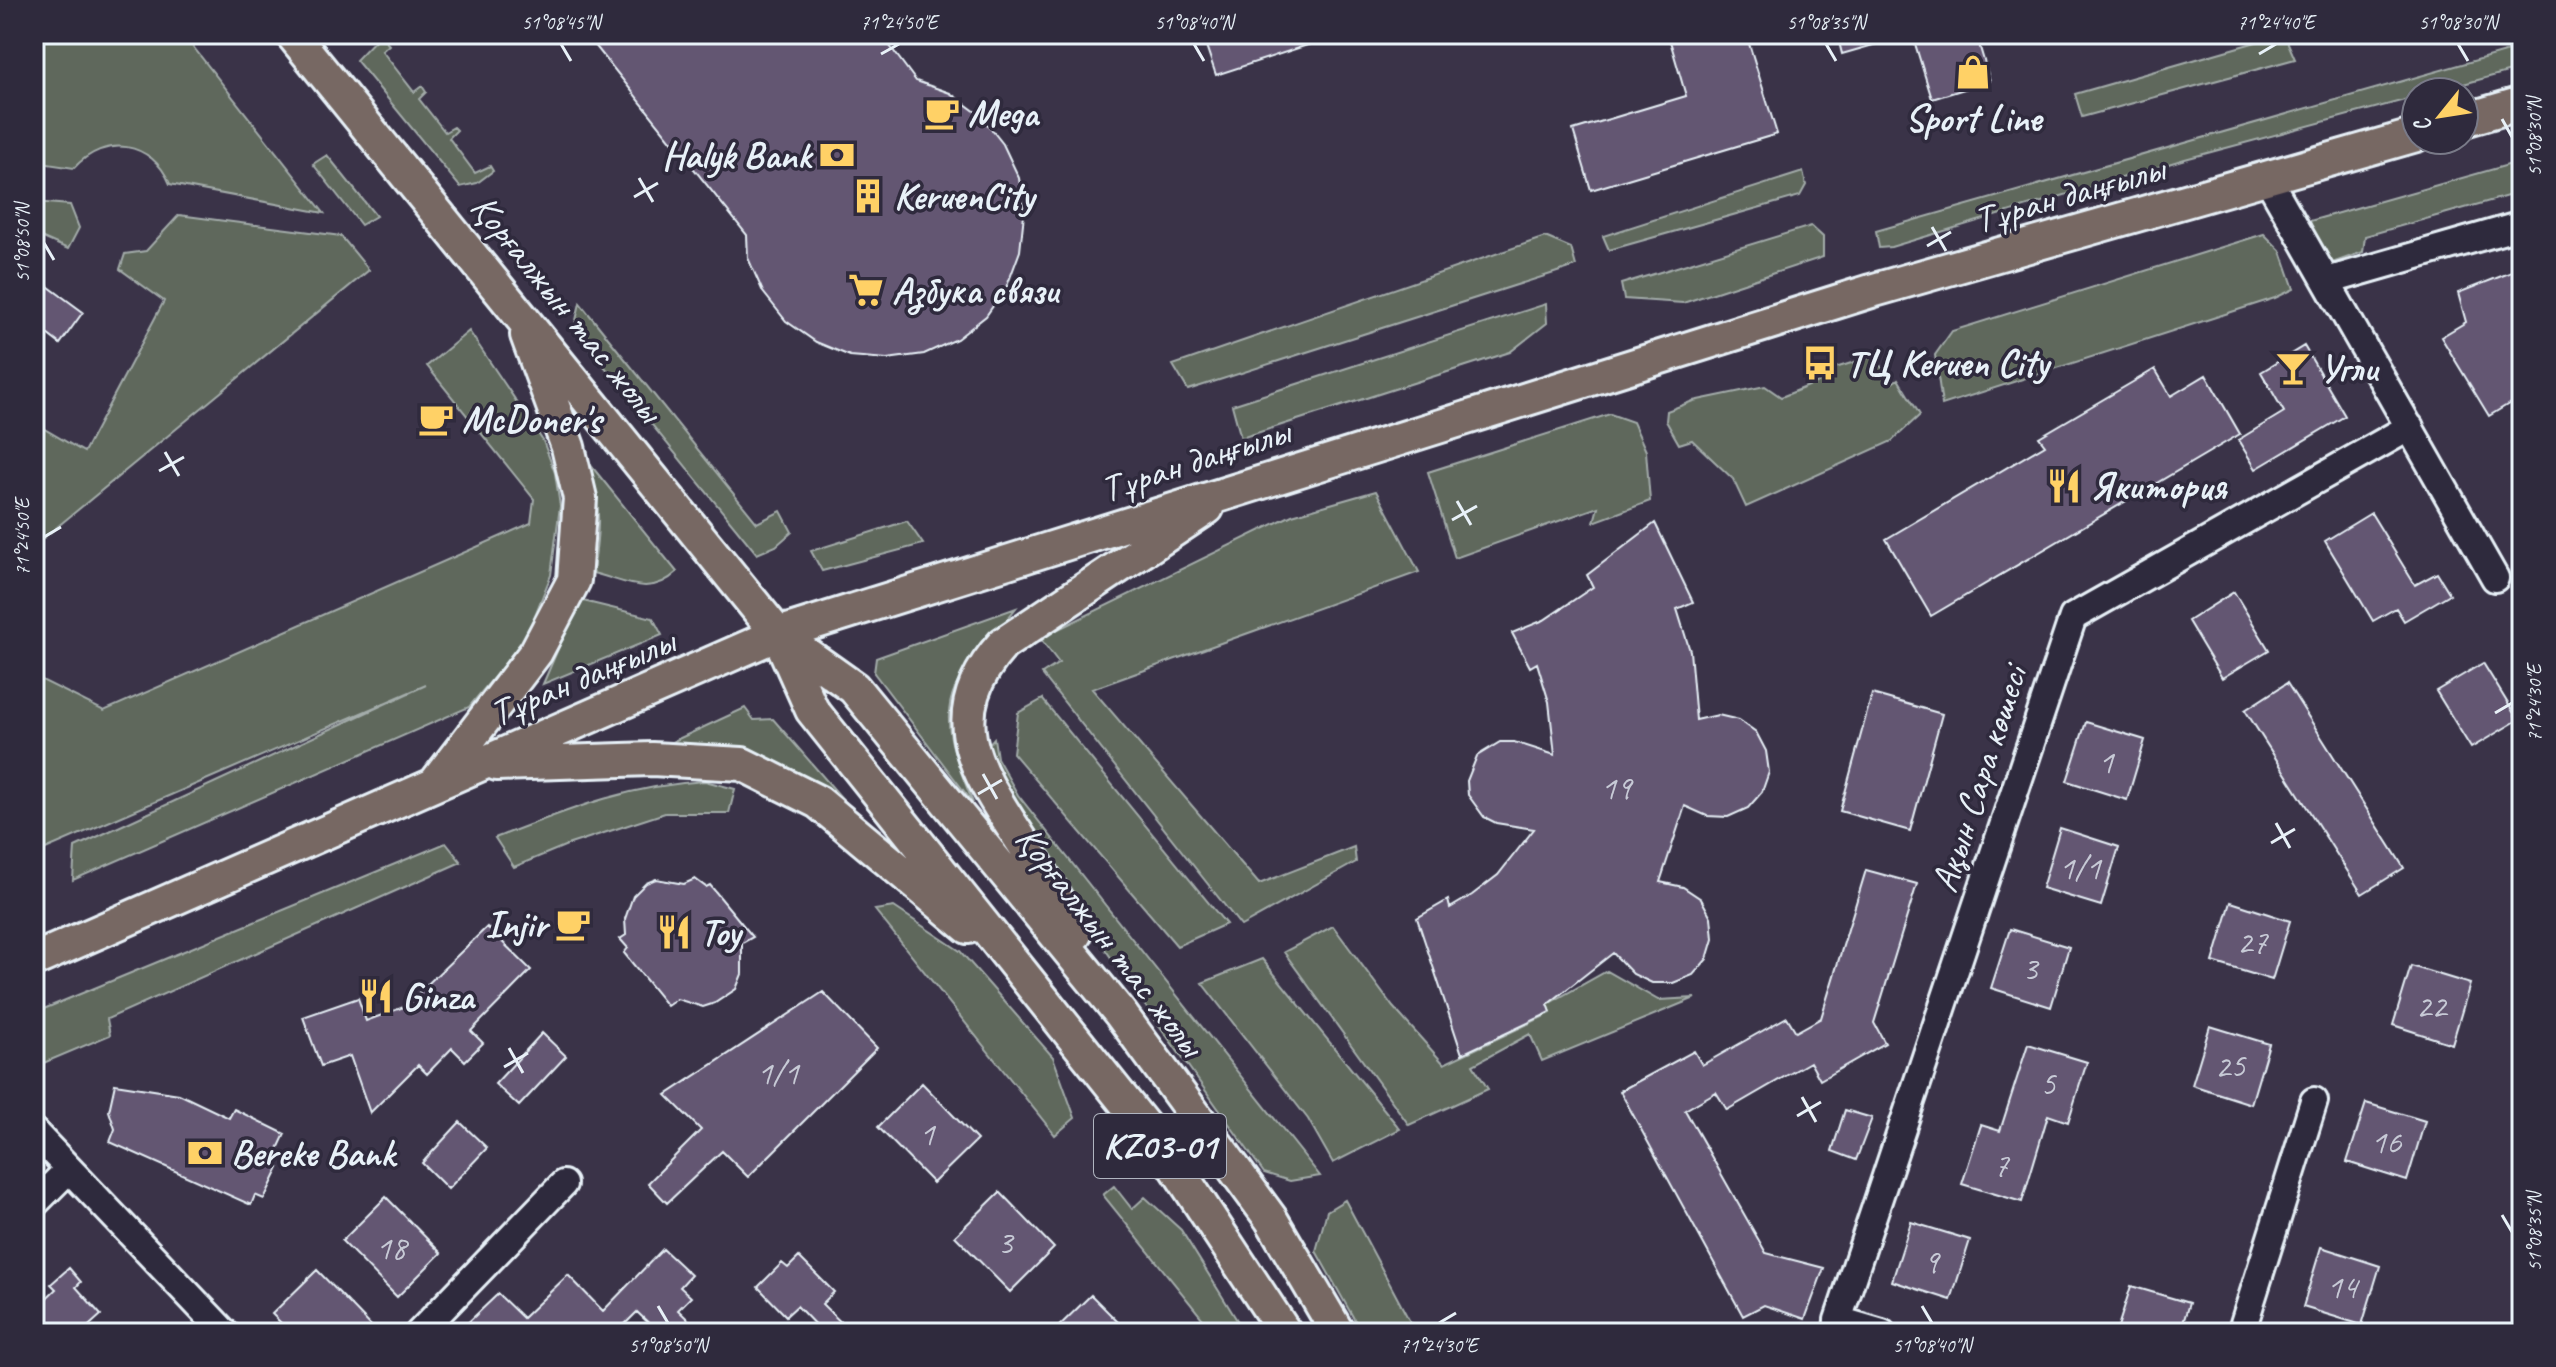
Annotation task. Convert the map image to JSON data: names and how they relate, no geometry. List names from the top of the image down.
{
  "streets": {
    "main road": ["Тұран даңғылы", "Қорғалжын тас жолы", "KZ03-01"],
    "street": ["Ақын Сара көшесі"]
  },
  "crossings": [
    ["Тұран даңғылы", "Қорғалжын тас жолы"]
  ],
  "places": {
    "shop": ["Sport Line"],
    "cafe": ["Mega", "McDoner's", "Injir"],
    "bank": ["Halyk Bank", "Bereke Bank"],
    "building": ["KeruenCity"],
    "supermarket": ["Азбука связи"],
    "bus stop": ["ТЦ Keruen City"],
    "bar": ["Угли"],
    "restaurant": ["Якитория", "Toy", "Ginza"]
  },
  "house_numbers": [
    "1",
    "19",
    "1/1",
    "27",
    "3",
    "22",
    "25",
    "1/1",
    "5",
    "1",
    "16",
    "7",
    "3",
    "18",
    "9",
    "14"
  ],
  "north": "bottom left",
  "coordinates": [
    "51°08'45\"N",
    "71°24'50\"E",
    "51°08'40\"N",
    "51°08'35\"N",
    "71°24'40\"E",
    "51°08'30\"N",
    "51°08'50\"N",
    "71°24'30\"E"
  ]
}
